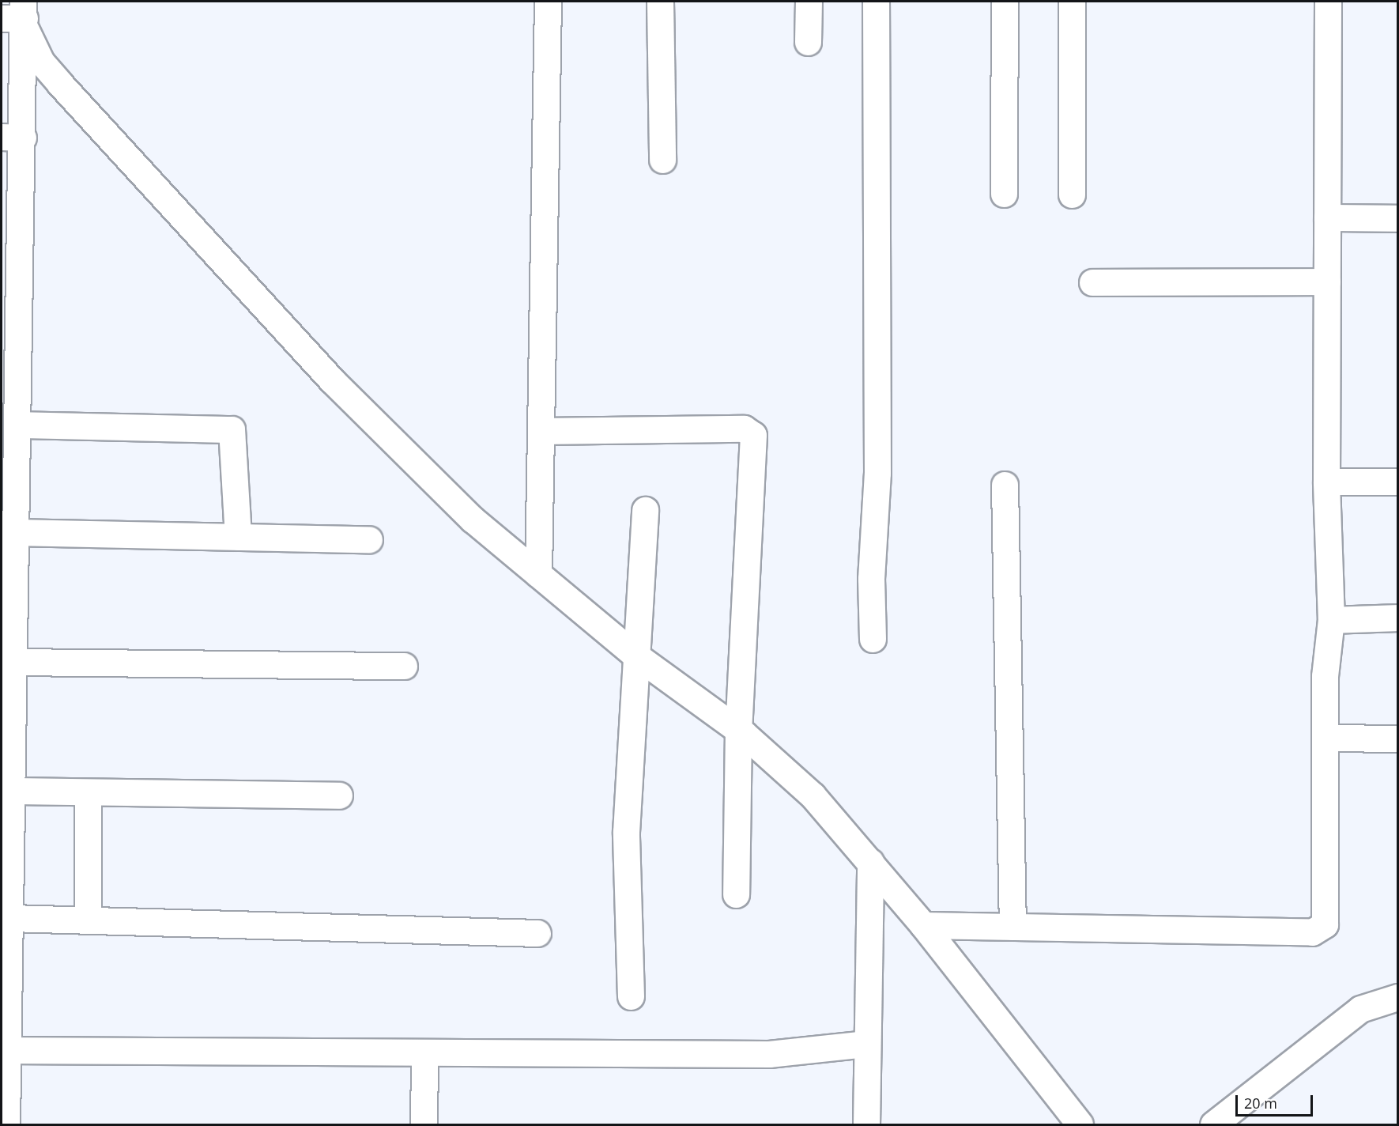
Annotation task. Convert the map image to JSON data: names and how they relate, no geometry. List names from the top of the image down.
{
  "scale_bar": "20 m"
}
